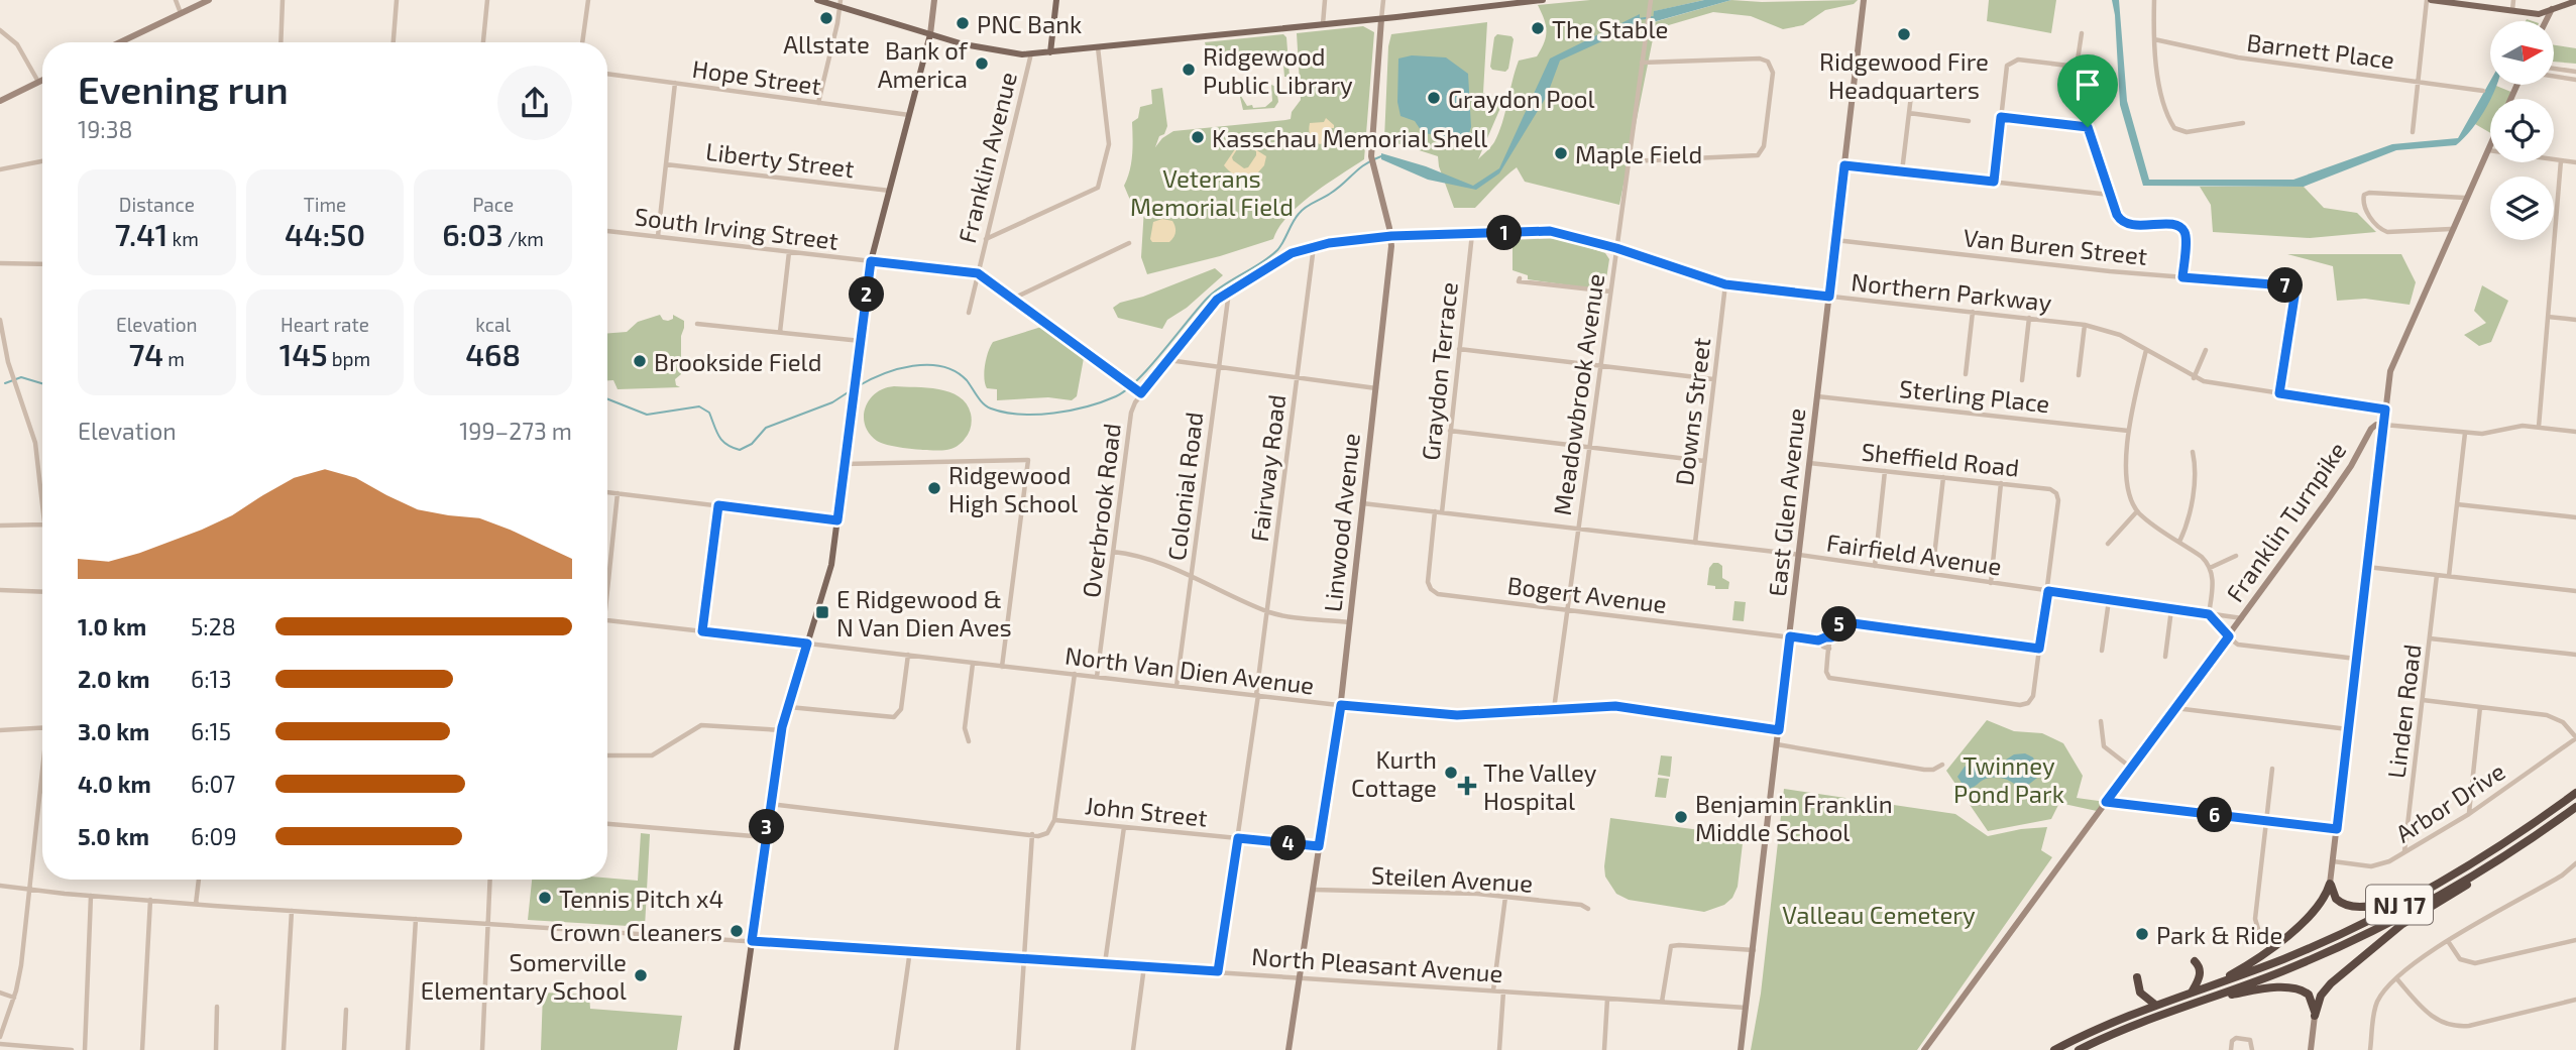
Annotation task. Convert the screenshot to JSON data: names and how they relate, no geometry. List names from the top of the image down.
{
  "streets": {
    "highway": ["NJ 17"],
    "main road": ["Franklin Avenue"],
    "street": [
      "Barnett Place",
      "Hope Street",
      "Liberty Street",
      "South Irving Street",
      "Van Buren Street",
      "Northern Parkway",
      "Graydon Terrace",
      "Meadowbrook Avenue",
      "Sterling Place",
      "Downs Street",
      "Sheffield Road",
      "Fairway Road",
      "Colonial Road",
      "East Glen Avenue",
      "Overbrook Road",
      "Franklin Turnpike",
      "Linwood Avenue",
      "Fairfield Avenue",
      "Bogert Avenue",
      "North Van Dien Avenue",
      "Linden Road",
      "Arbor Drive",
      "John Street",
      "Steilen Avenue",
      "North Pleasant Avenue"
    ]
  },
  "crossings": [
    ["Franklin Avenue", "South Irving Street"],
    ["Van Buren Street", "Northern Parkway"],
    ["Van Buren Street", "East Glen Avenue"],
    ["Northern Parkway", "Graydon Terrace"],
    ["Northern Parkway", "Meadowbrook Avenue"],
    ["Northern Parkway", "Downs Street"],
    ["Northern Parkway", "Fairway Road"],
    ["Northern Parkway", "Colonial Road"],
    ["Northern Parkway", "East Glen Avenue"],
    ["Northern Parkway", "Overbrook Road"],
    ["Northern Parkway", "Linwood Avenue"],
    ["Graydon Terrace", "Fairfield Avenue"],
    ["Graydon Terrace", "Bogert Avenue"],
    ["Meadowbrook Avenue", "Fairfield Avenue"],
    ["Meadowbrook Avenue", "Bogert Avenue"],
    ["Meadowbrook Avenue", "North Van Dien Avenue"],
    ["Sterling Place", "East Glen Avenue"],
    ["Downs Street", "Fairfield Avenue"],
    ["Sheffield Road", "East Glen Avenue"],
    ["Sheffield Road", "Fairfield Avenue"],
    ["Fairway Road", "North Van Dien Avenue"],
    ["Fairway Road", "John Street"],
    ["Fairway Road", "North Pleasant Avenue"],
    ["Colonial Road", "North Van Dien Avenue"],
    ["East Glen Avenue", "Fairfield Avenue"],
    ["East Glen Avenue", "Bogert Avenue"],
    ["East Glen Avenue", "North Van Dien Avenue"],
    ["East Glen Avenue", "North Pleasant Avenue"],
    ["Overbrook Road", "North Van Dien Avenue"],
    ["Franklin Turnpike", "Fairfield Avenue"],
    ["Linwood Avenue", "Fairfield Avenue"],
    ["Linwood Avenue", "North Van Dien Avenue"],
    ["Linwood Avenue", "John Street"],
    ["Linwood Avenue", "Steilen Avenue"],
    ["Linwood Avenue", "North Pleasant Avenue"],
    ["Fairfield Avenue", "Bogert Avenue"],
    ["Linden Road", "Arbor Drive"]
  ],
  "parks": ["Veterans Memorial Field", "Twinney Pond Park", "Valleau Cemetery"],
  "places": {
    "other": [
      "Allstate",
      "PNC Bank",
      "The Stable",
      "Ridgewood Fire Headquarters",
      "Bank of America",
      "Ridgewood Public Library",
      "Graydon Pool",
      "Kasschau Memorial Shell",
      "Maple Field",
      "Brookside Field",
      "Ridgewood High School",
      "Kurth Cottage",
      "Benjamin Franklin Middle School",
      "Tennis Pitch x4",
      "Crown Cleaners",
      "Park & Ride",
      "Somerville Elementary School"
    ],
    "transit": ["E Ridgewood & N Van Dien Aves"],
    "health": ["The Valley Hospital"]
  },
  "north": "right",
  "page": {
    "heading": ["Evening run", "19:38"],
    "stats": [
      ["Distance", "7.41 km"],
      ["Time", "44:50"],
      ["Pace", "6:03 /km"],
      ["Elevation", "74 m"],
      ["Heart rate", "145 bpm"],
      ["kcal", "468"]
    ],
    "pins": [
      "1",
      "7",
      "2",
      "5",
      "6",
      "3",
      "4"
    ],
    "chart": ["Elevation", "199–273 m"],
    "list": [
      {
        "name": "1.0 km",
        "note": "5:28"
      },
      {
        "name": "2.0 km",
        "note": "6:13"
      },
      {
        "name": "3.0 km",
        "note": "6:15"
      },
      {
        "name": "4.0 km",
        "note": "6:07"
      },
      {
        "name": "5.0 km",
        "note": "6:09"
      }
    ]
  }
}
